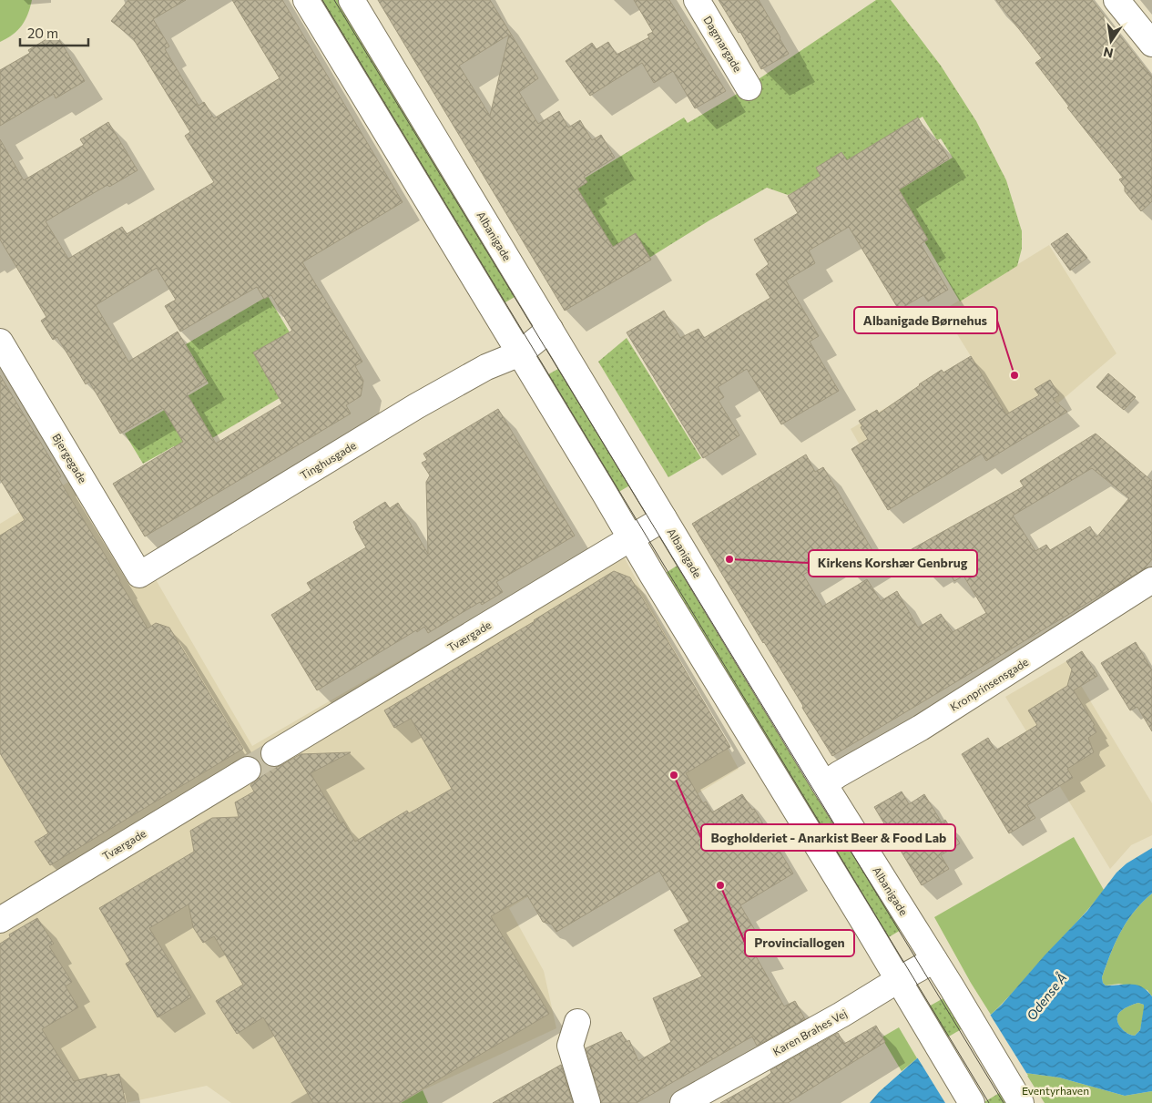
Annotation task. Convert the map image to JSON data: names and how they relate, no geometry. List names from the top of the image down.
{
  "streets": {
    "street": [
      "Dagmargade",
      "Albanigade",
      "Bjergegade",
      "Tinghusgade",
      "Tværgade",
      "Kronprinsensgade",
      "Karen Brahes Vej"
    ]
  },
  "crossings": [
    ["Albanigade", "Tinghusgade"],
    ["Albanigade", "Tværgade"],
    ["Albanigade", "Kronprinsensgade"],
    ["Albanigade", "Karen Brahes Vej"],
    ["Bjergegade", "Tinghusgade"]
  ],
  "water": ["Odense Å"],
  "parks": ["Eventyrhaven"],
  "places": [
    "Albanigade Børnehus",
    "Kirkens Korshær Genbrug",
    "Bogholderiet - Anarkist Beer & Food Lab",
    "Provinciallogen"
  ],
  "scale_bar": "20 m",
  "north": "bottom"
}
